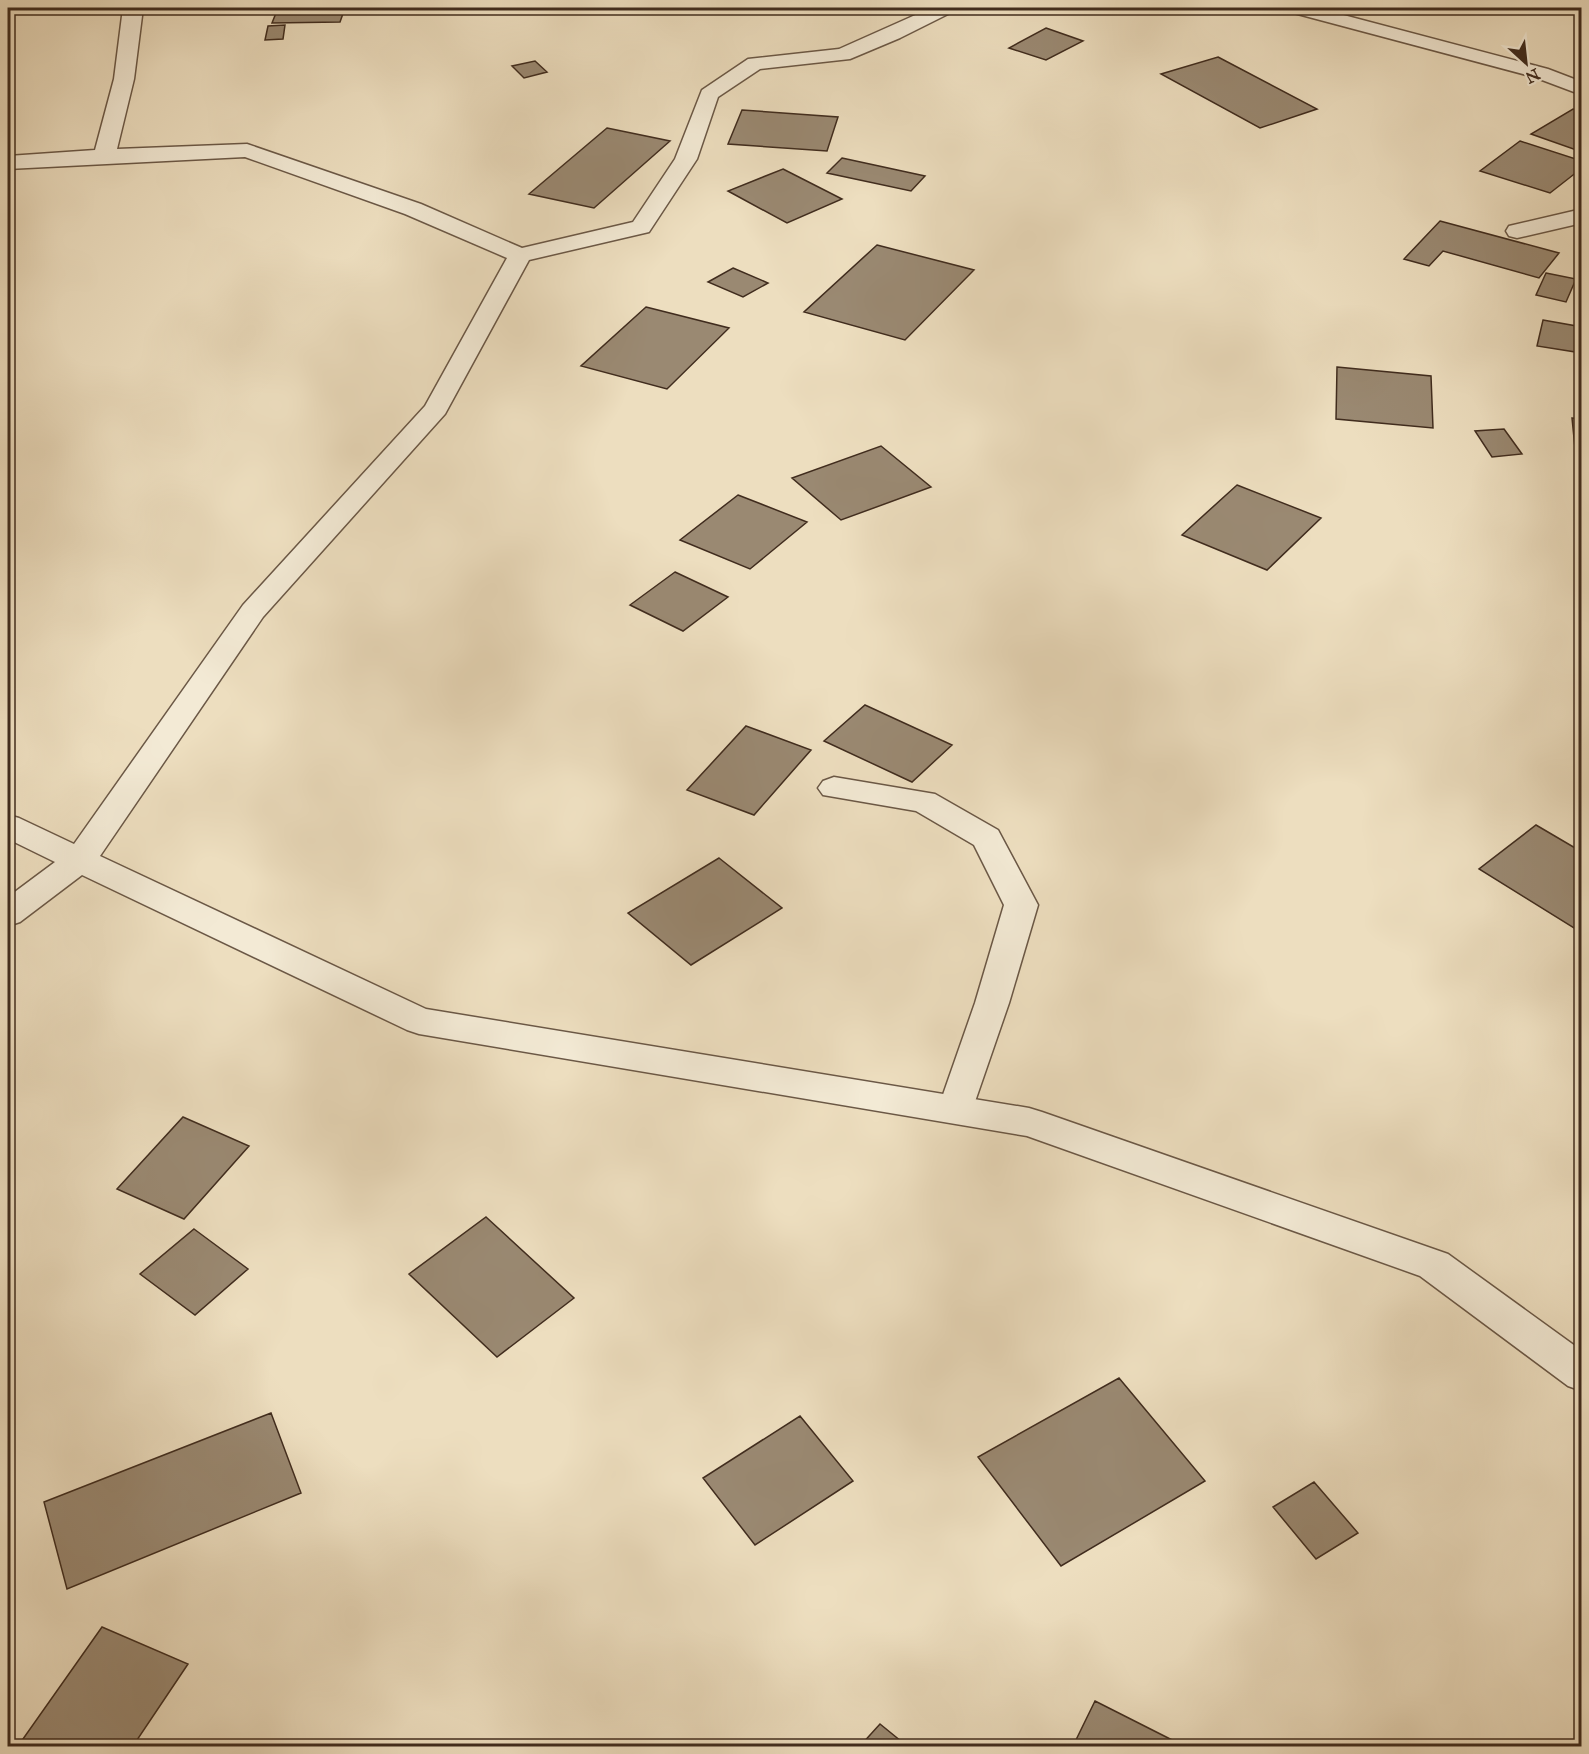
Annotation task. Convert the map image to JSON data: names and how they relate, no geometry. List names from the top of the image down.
{
  "north": "bottom right"
}
